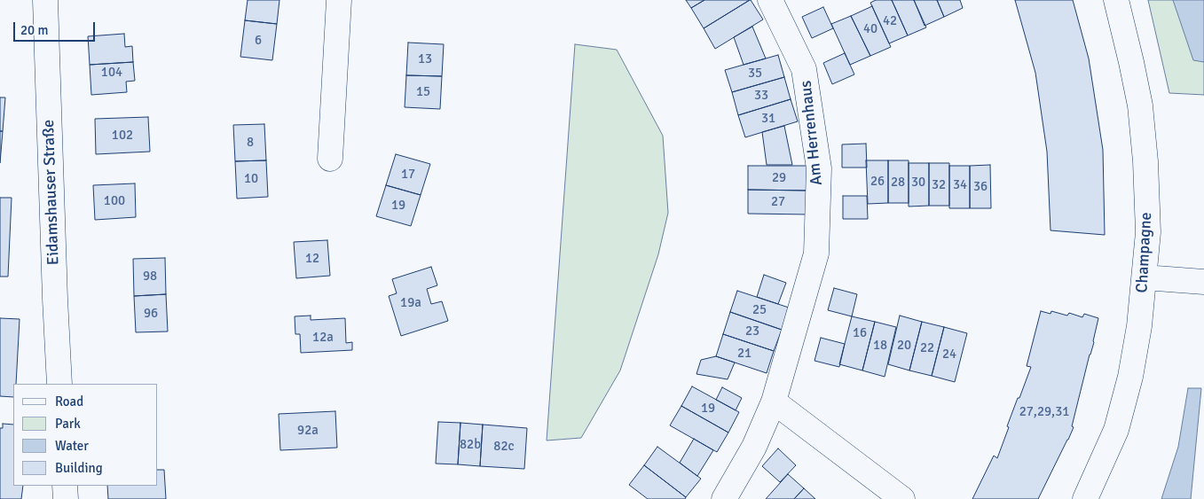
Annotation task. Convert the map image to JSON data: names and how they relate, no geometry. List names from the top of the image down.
{
  "streets": {
    "street": ["Am Herrenhaus", "Eidamshauser Straße", "Champagne"]
  },
  "house_numbers": [
    "42",
    "40",
    "6",
    "13",
    "104",
    "35",
    "15",
    "33",
    "31",
    "102",
    "8",
    "17",
    "29",
    "10",
    "26",
    "28",
    "30",
    "32",
    "34",
    "36",
    "100",
    "27",
    "19",
    "12",
    "98",
    "19a",
    "25",
    "96",
    "23",
    "16",
    "12a",
    "18",
    "20",
    "22",
    "21",
    "24",
    "19",
    "27,29,31",
    "92a",
    "82b",
    "82c"
  ],
  "legend": [
    "Road",
    "Park",
    "Water",
    "Building"
  ],
  "scale_bar": "20 m"
}
